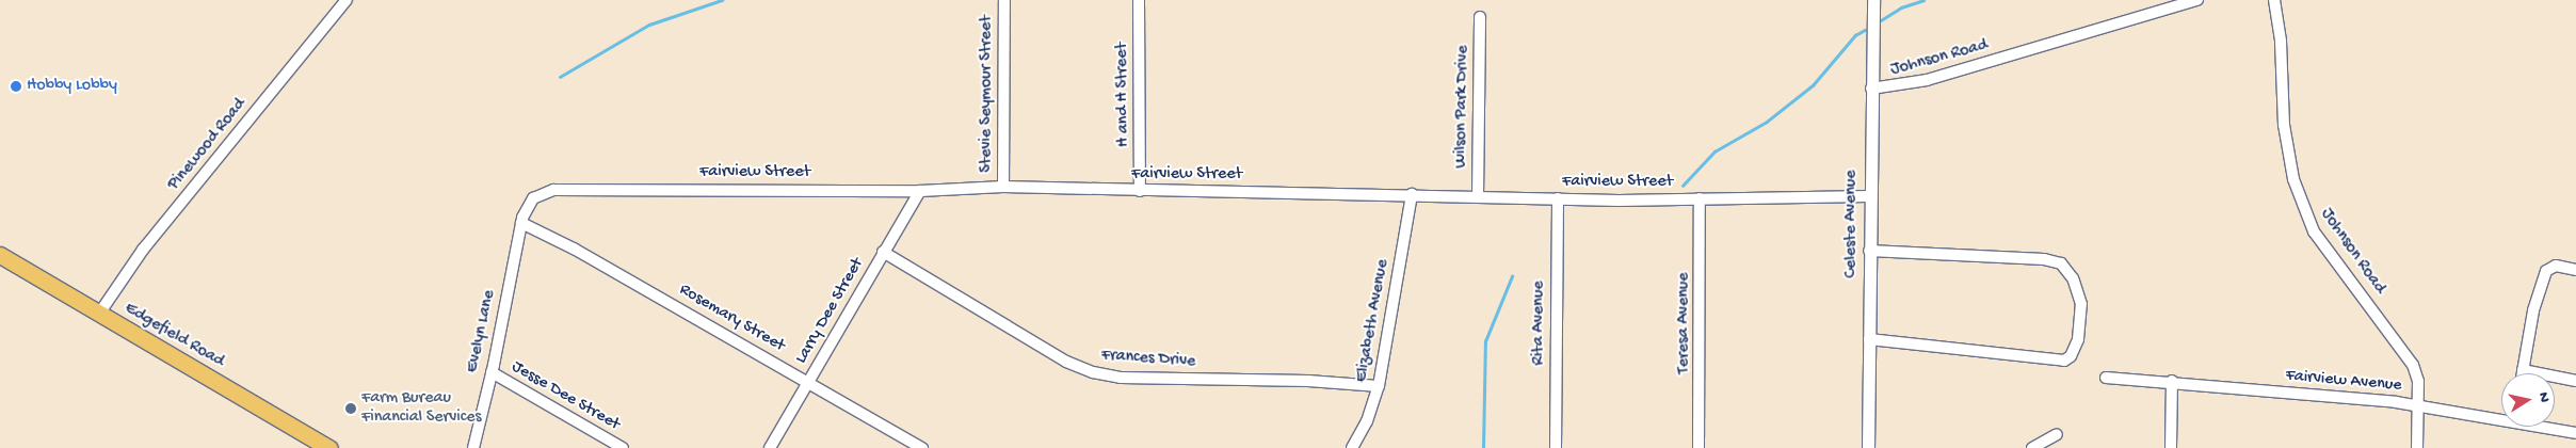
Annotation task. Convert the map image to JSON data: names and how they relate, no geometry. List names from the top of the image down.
{
  "streets": {
    "main road": ["Edgefield Road"],
    "street": [
      "Johnson Road",
      "Stevie Seymour Street",
      "H and H Street",
      "Wilson Park Drive",
      "Pinewood Road",
      "Fairview Street",
      "Celeste Avenue",
      "Larry Dee Street",
      "Rosemary Street",
      "Elizabeth Avenue",
      "Rita Avenue",
      "Teresa Avenue",
      "Evelyn Lane",
      "Frances Drive",
      "Fairview Avenue",
      "Jesse Dee Street"
    ]
  },
  "crossings": [
    ["Johnson Road", "Celeste Avenue"],
    ["Johnson Road", "Fairview Avenue"],
    ["Stevie Seymour Street", "Fairview Street"],
    ["H and H Street", "Fairview Street"],
    ["Wilson Park Drive", "Fairview Street"],
    ["Pinewood Road", "Edgefield Road"],
    ["Fairview Street", "Celeste Avenue"],
    ["Fairview Street", "Larry Dee Street"],
    ["Fairview Street", "Rosemary Street"],
    ["Fairview Street", "Elizabeth Avenue"],
    ["Fairview Street", "Rita Avenue"],
    ["Fairview Street", "Teresa Avenue"],
    ["Fairview Street", "Evelyn Lane"],
    ["Larry Dee Street", "Rosemary Street"],
    ["Larry Dee Street", "Frances Drive"],
    ["Rosemary Street", "Evelyn Lane"],
    ["Elizabeth Avenue", "Frances Drive"],
    ["Evelyn Lane", "Jesse Dee Street"]
  ],
  "places": ["Hobby Lobby", "Farm Bureau Financial Services"],
  "north": "right"
}
